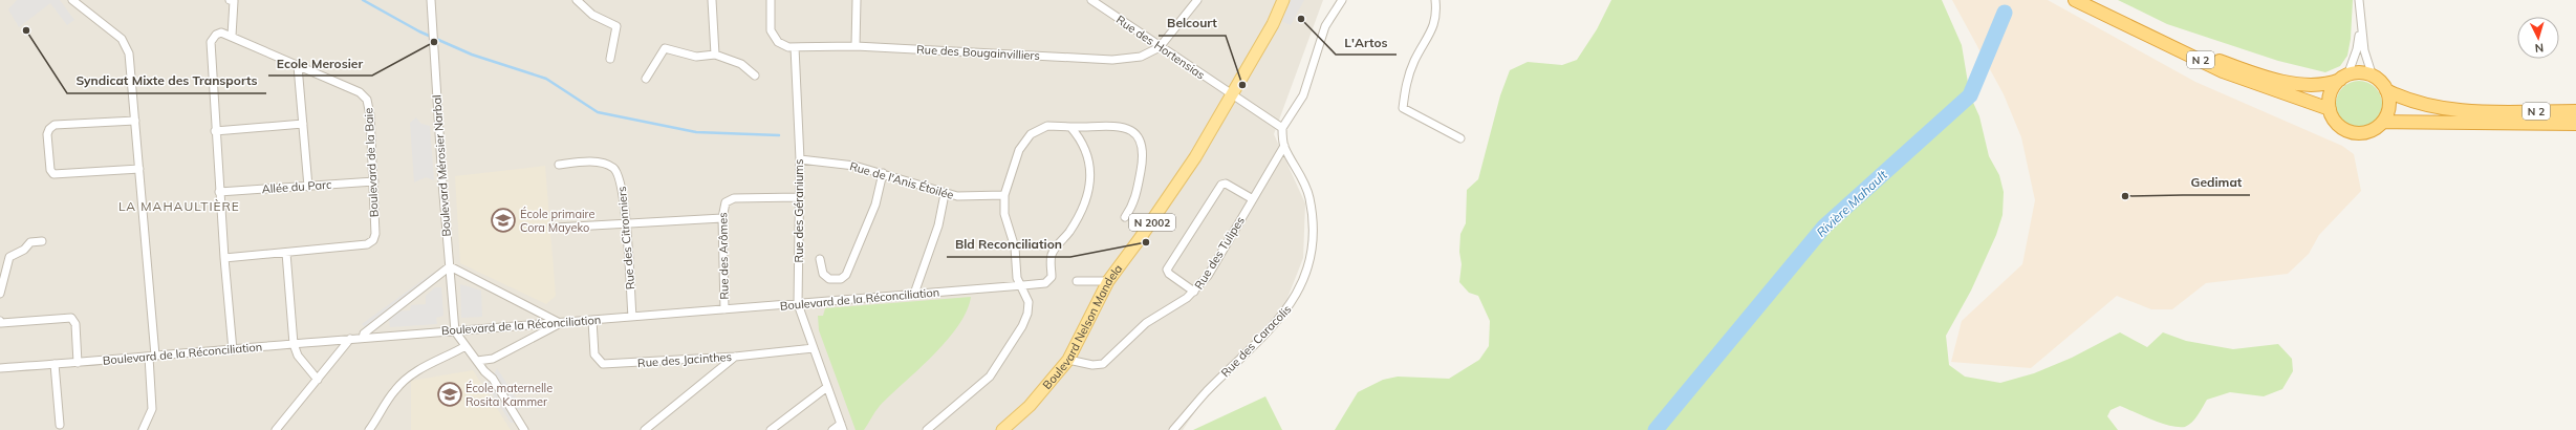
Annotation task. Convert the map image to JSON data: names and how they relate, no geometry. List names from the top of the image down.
{
  "streets": {
    "highway": ["N 2"],
    "main road": ["N 2002", "Boulevard Nelson Mandela"],
    "street": [
      "Rue des Hortensias",
      "Rue des Bougainvilliers",
      "Boulevard de la Baie",
      "Boulevard Mérosier Narbal",
      "Rue de l'Anis Étoilée",
      "Allée du Parc",
      "Rue des Géraniums",
      "Rue des Citronniers",
      "Rue des Tulipes",
      "Rue des Arômes",
      "Boulevard de la Réconciliation",
      "Rue des Caracolis",
      "Rue des Jacinthes"
    ]
  },
  "crossings": [
    ["Rue des Hortensias", "Rue des Bougainvilliers"],
    ["Rue des Hortensias", "Boulevard Nelson Mandela"],
    ["Rue des Bougainvilliers", "Rue des Géraniums"],
    ["Boulevard de la Baie", "Allée du Parc"],
    ["Boulevard Mérosier Narbal", "Boulevard de la Réconciliation"],
    ["Rue de l'Anis Étoilée", "Rue des Géraniums"],
    ["Rue des Géraniums", "Rue des Arômes"],
    ["Rue des Géraniums", "Boulevard de la Réconciliation"],
    ["Rue des Géraniums", "Rue des Jacinthes"],
    ["Rue des Citronniers", "Boulevard de la Réconciliation"],
    ["Rue des Tulipes", "Boulevard Nelson Mandela"],
    ["Rue des Tulipes", "Rue des Caracolis"],
    ["Rue des Arômes", "Boulevard de la Réconciliation"],
    ["Boulevard de la Réconciliation", "Rue des Jacinthes"]
  ],
  "districts": ["LA MAHAULTIÈRE"],
  "water": ["Rivière Mahault"],
  "places": {
    "other": [
      "L'Artos",
      "Syndicat Mixte des Transports",
      "Ecole Merosier",
      "Belcourt",
      "Gedimat",
      "Bld Reconciliation"
    ],
    "school or university": ["École primaire Cora Mayeko", "École maternelle Rosita Kammer"]
  },
  "north": "bottom"
}
